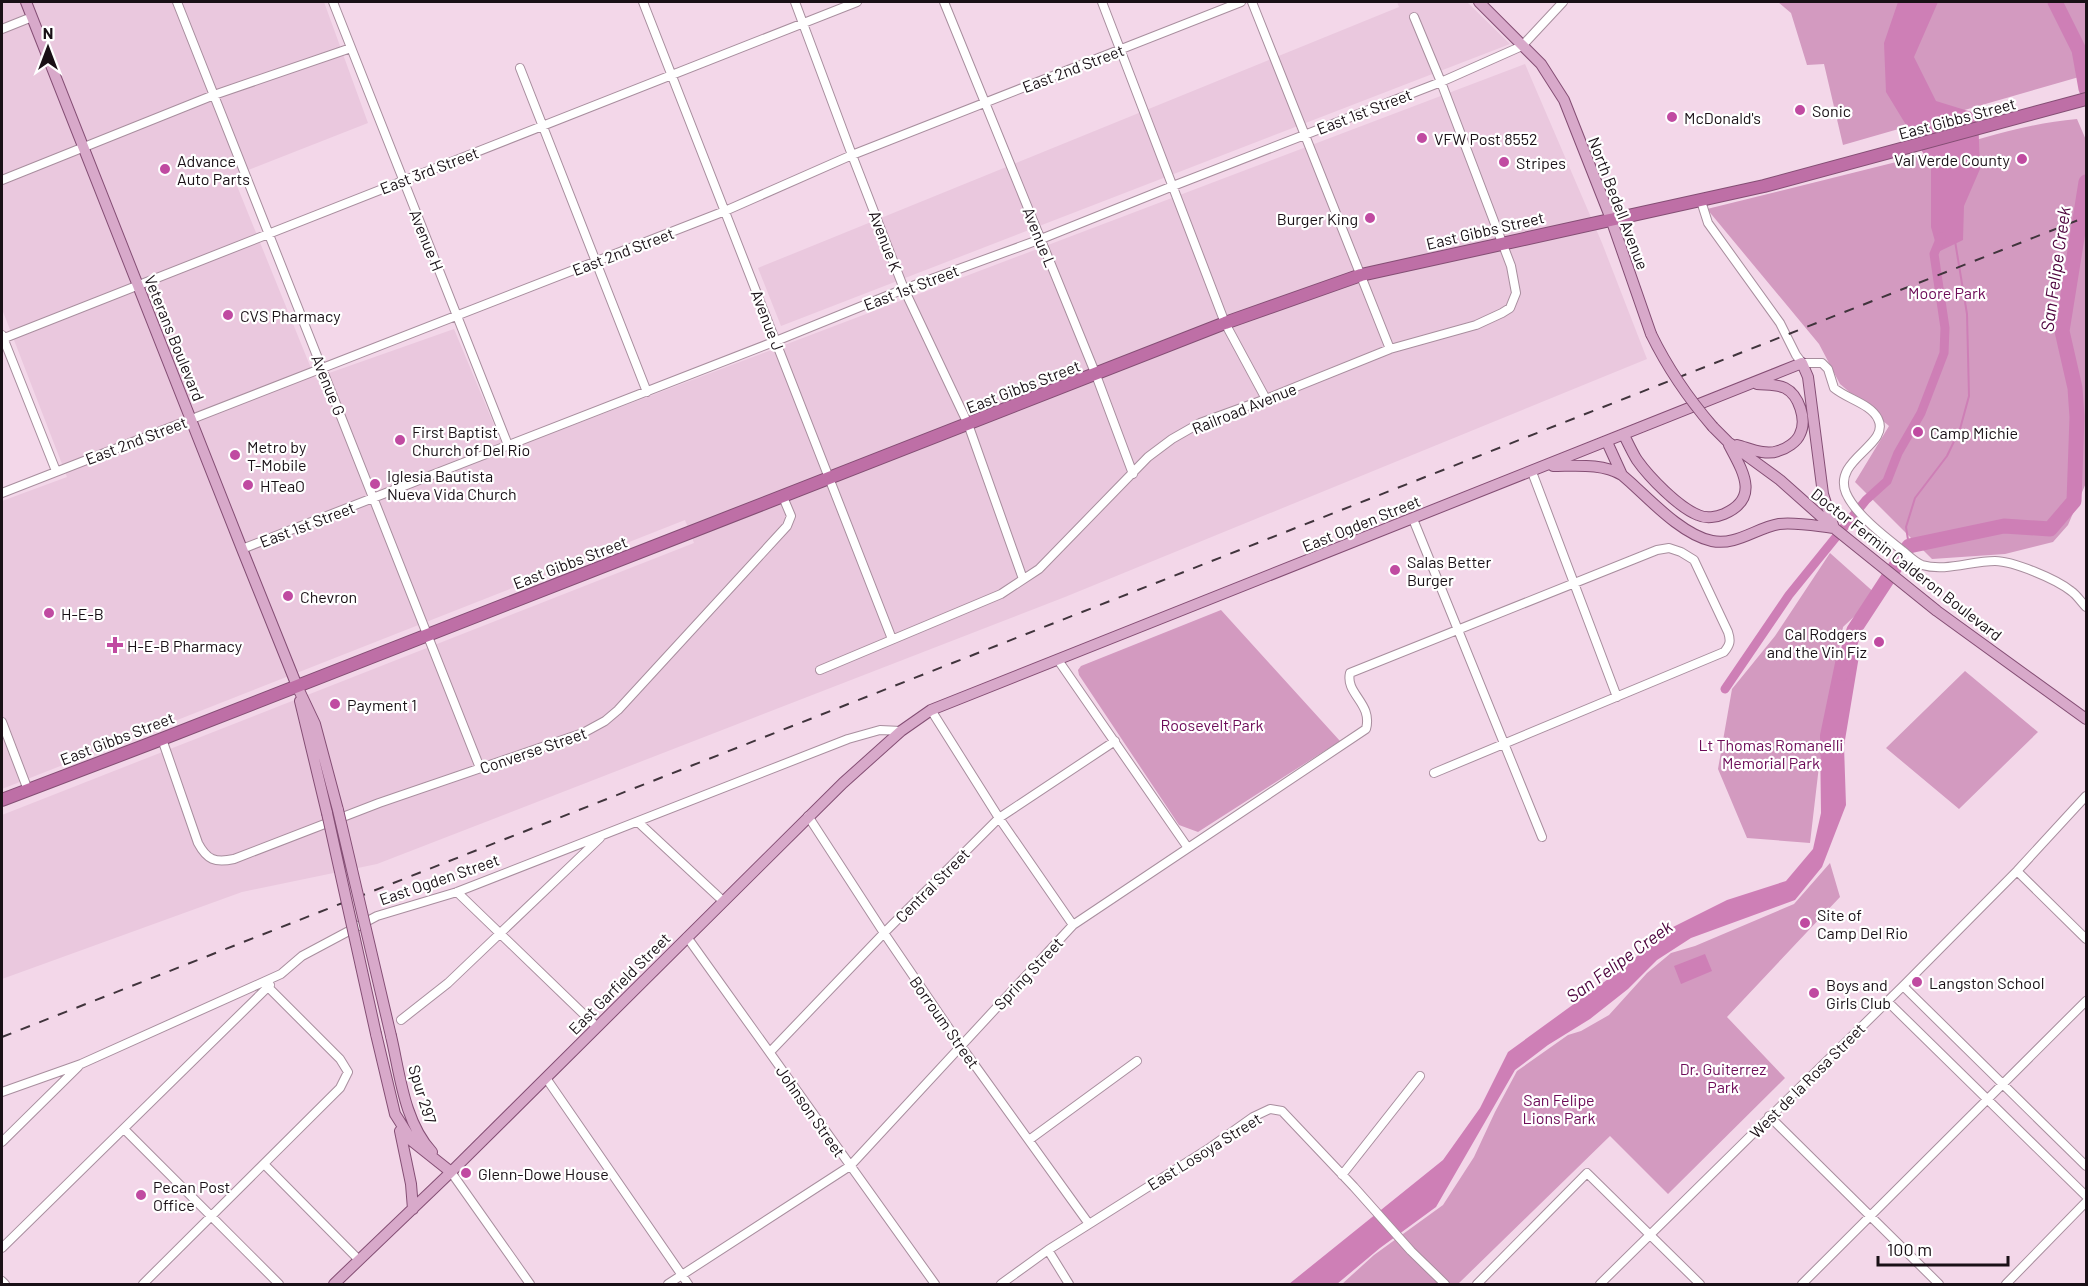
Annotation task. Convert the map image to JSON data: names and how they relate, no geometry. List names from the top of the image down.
{
  "streets": {
    "highway": ["East Gibbs Street"],
    "main road": [
      "North Bedell Avenue",
      "Veterans Boulevard",
      "East Ogden Street",
      "Doctor Fermin Calderon Boulevard",
      "East Garfield Street",
      "Spur 297"
    ],
    "street": [
      "East 2nd Street",
      "East 1st Street",
      "East 3rd Street",
      "Avenue L",
      "Avenue H",
      "Avenue K",
      "Avenue J",
      "Avenue G",
      "Railroad Avenue",
      "Converse Street",
      "Central Street",
      "Spring Street",
      "Borroum Street",
      "West de la Rosa Street",
      "Johnson Street",
      "East Losoya Street"
    ]
  },
  "crossings": [
    ["East 2nd Street", "Avenue L"],
    ["East 2nd Street", "Avenue H"],
    ["East 2nd Street", "Avenue K"],
    ["East 2nd Street", "Avenue J"],
    ["East 2nd Street", "Veterans Boulevard"],
    ["East 2nd Street", "Avenue G"],
    ["East 1st Street", "North Bedell Avenue"],
    ["East 1st Street", "Avenue L"],
    ["East 1st Street", "Avenue H"],
    ["East 1st Street", "Avenue K"],
    ["East 1st Street", "Avenue J"],
    ["East 1st Street", "Veterans Boulevard"],
    ["East 1st Street", "Avenue G"],
    ["East Gibbs Street", "North Bedell Avenue"],
    ["East Gibbs Street", "Avenue L"],
    ["East Gibbs Street", "Avenue K"],
    ["East Gibbs Street", "Avenue J"],
    ["East Gibbs Street", "Veterans Boulevard"],
    ["East Gibbs Street", "Avenue G"],
    ["East Gibbs Street", "Railroad Avenue"],
    ["East Gibbs Street", "Converse Street"],
    ["East Gibbs Street", "Spur 297"],
    ["East 3rd Street", "Avenue H"],
    ["East 3rd Street", "Avenue K"],
    ["East 3rd Street", "Avenue J"],
    ["East 3rd Street", "Veterans Boulevard"],
    ["East 3rd Street", "Avenue G"],
    ["North Bedell Avenue", "Doctor Fermin Calderon Boulevard"],
    ["Avenue L", "Railroad Avenue"],
    ["Avenue K", "Railroad Avenue"],
    ["Avenue J", "Railroad Avenue"],
    ["Veterans Boulevard", "Spur 297"],
    ["Avenue G", "Converse Street"],
    ["East Ogden Street", "East Garfield Street"],
    ["Central Street", "Borroum Street"],
    ["Central Street", "Johnson Street"],
    ["Spring Street", "Borroum Street"],
    ["Spring Street", "Johnson Street"],
    ["East Garfield Street", "Borroum Street"],
    ["East Garfield Street", "Spur 297"],
    ["East Garfield Street", "Johnson Street"],
    ["Borroum Street", "East Losoya Street"]
  ],
  "water": ["San Felipe Creek"],
  "parks": [
    "Moore Park",
    "Roosevelt Park",
    "Lt Thomas Romanelli Memorial Park",
    "Dr. Guiterrez Park",
    "San Felipe Lions Park"
  ],
  "places": {
    "other": [
      "Sonic",
      "McDonald's",
      "VFW Post 8552",
      "Val Verde County",
      "Stripes",
      "Advance Auto Parts",
      "Burger King",
      "CVS Pharmacy",
      "Camp Michie",
      "First Baptist Church of Del Rio",
      "Metro by T-Mobile",
      "Iglesia Bautista Nueva Vida Church",
      "HTeaO",
      "Salas Better Burger",
      "Chevron",
      "H-E-B",
      "Cal Rodgers and the Vin Fiz",
      "Payment 1",
      "Site of Camp Del Rio",
      "Langston School",
      "Boys and Girls Club",
      "Glenn-Dowe House",
      "Pecan Post Office"
    ],
    "health": ["H-E-B Pharmacy"]
  },
  "scale_bar": "100 m",
  "north": "top"
}
